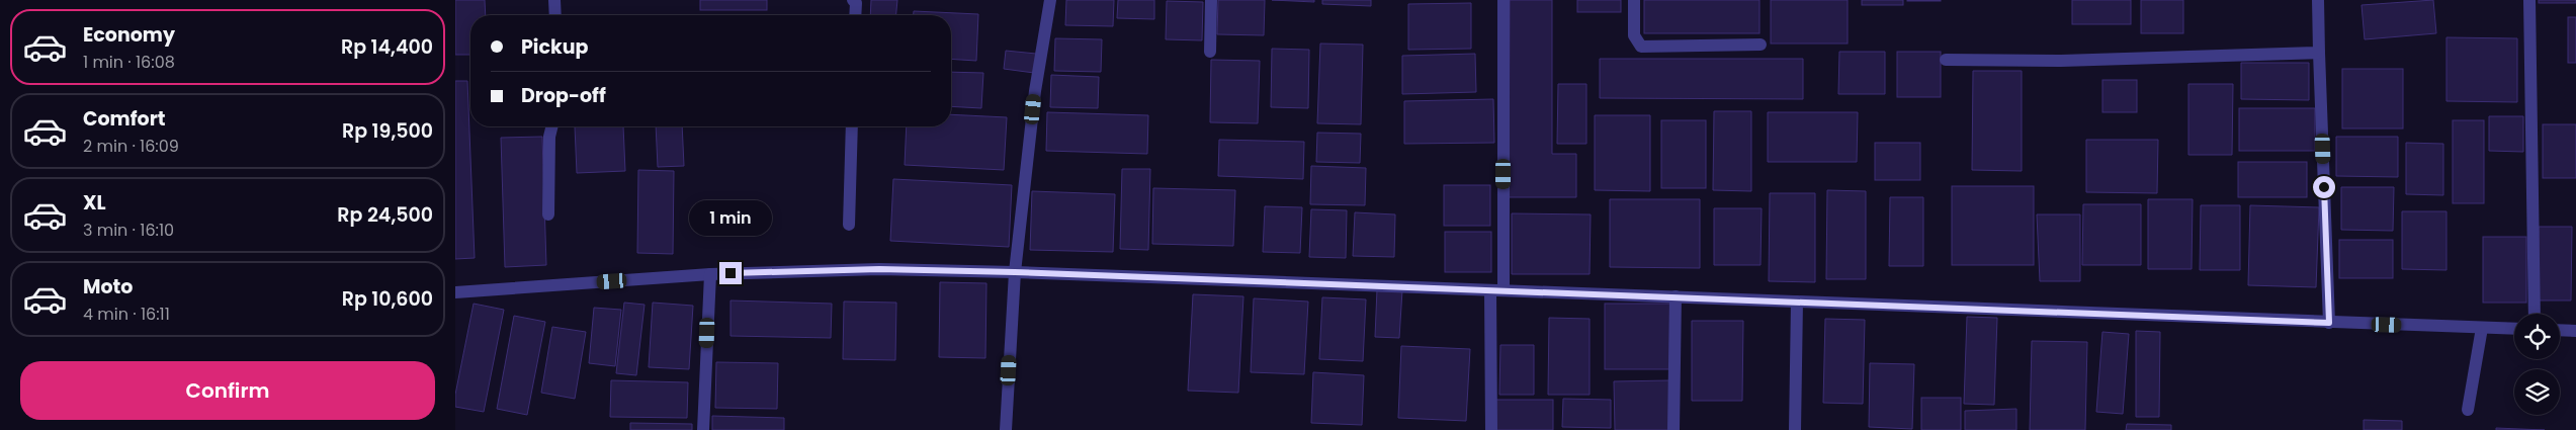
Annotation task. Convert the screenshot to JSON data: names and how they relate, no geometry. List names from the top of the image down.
{
  "page": {
    "list": [
      {
        "name": "Economy",
        "note": "1 min · 16:08",
        "value": "Rp 14,400"
      },
      {
        "name": "Comfort",
        "note": "2 min · 16:09",
        "value": "Rp 19,500"
      },
      {
        "name": "XL",
        "note": "3 min · 16:10",
        "value": "Rp 24,500"
      },
      {
        "name": "Moto",
        "note": "4 min · 16:11",
        "value": "Rp 10,600"
      }
    ],
    "banner": ["Pickup", "Drop-off"],
    "bubble": "1 min",
    "buttons": "Confirm"
  }
}
